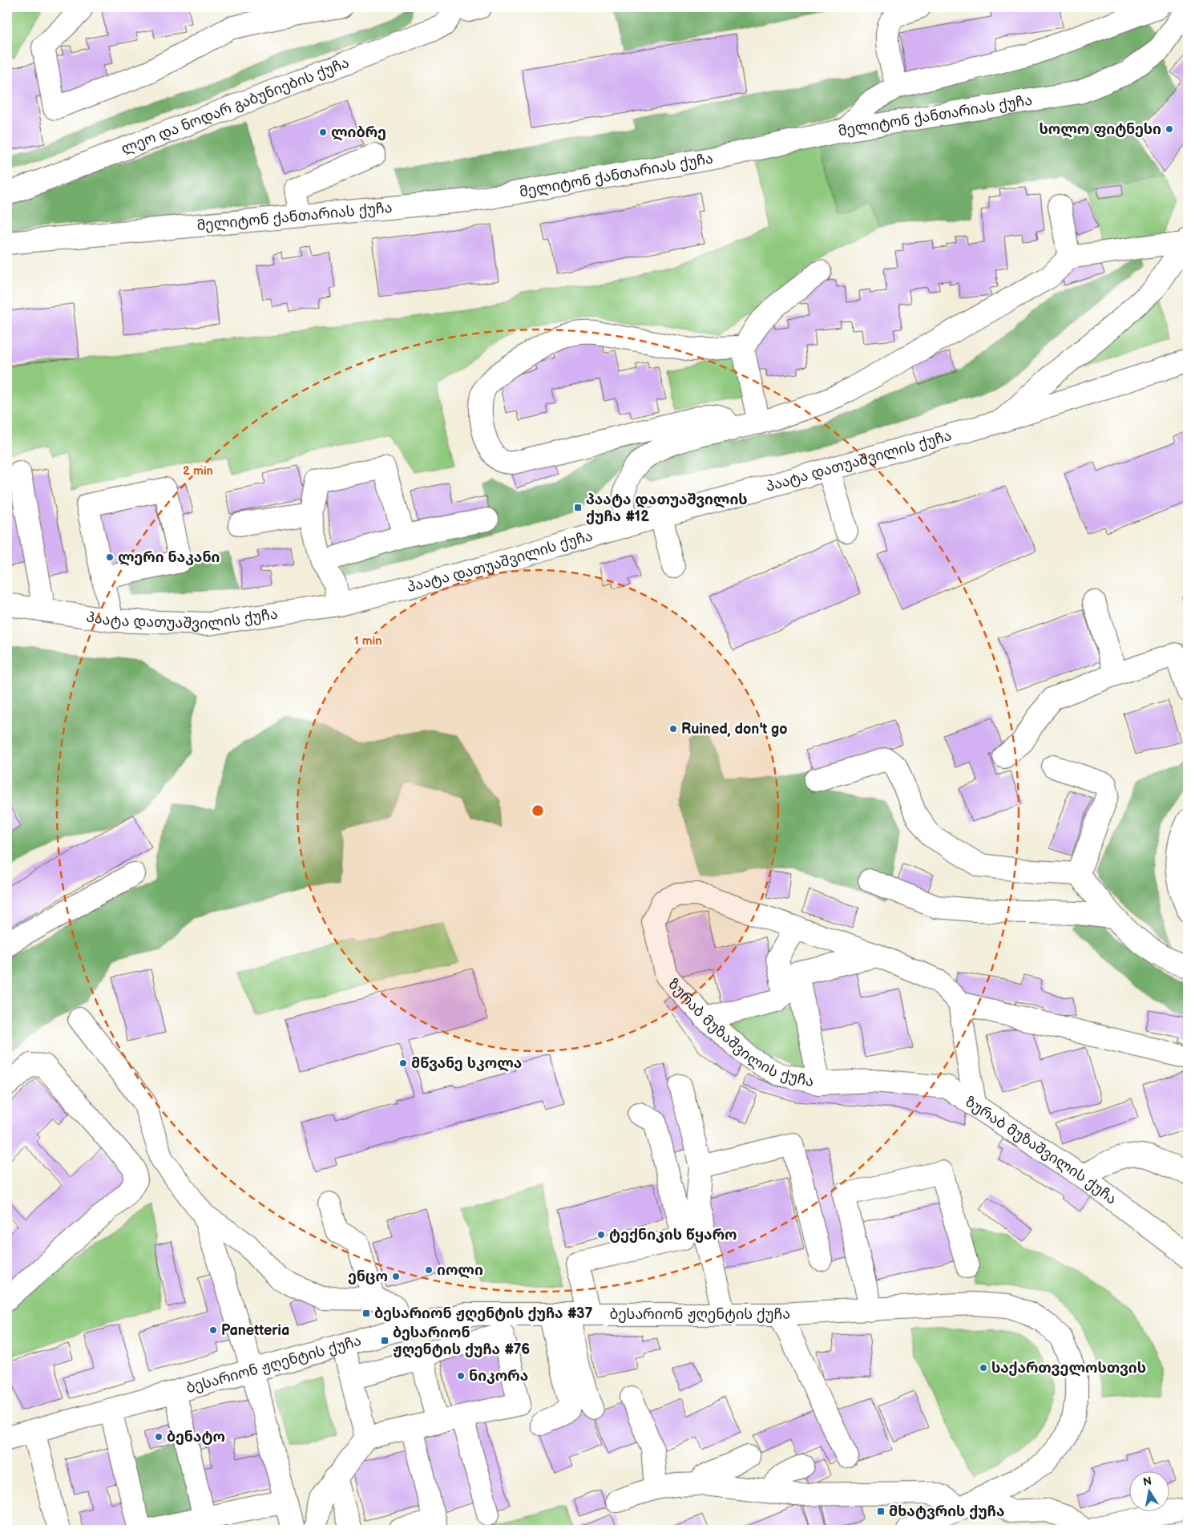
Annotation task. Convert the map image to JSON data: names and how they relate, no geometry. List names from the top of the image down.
{
  "streets": {
    "street": [
      "ლეო და ნოდარ გაბუნიების ქუჩა",
      "მელიტონ ქანთარიას ქუჩა",
      "პაატა დათუაშვილის ქუჩა",
      "ზურაბ მუზაშვილის ქუჩა",
      "ბესარიონ ჟღენტის ქუჩა"
    ]
  },
  "places": {
    "other": [
      "სოლო ფიტნესი",
      "ლიბრე",
      "ლერი ნაკანი",
      "Ruined, don't go",
      "მწვანე სკოლა",
      "ტექნიკის წყარო",
      "იოლი",
      "ენცო",
      "Panetteria",
      "საქართველოსთვის",
      "ნიკორა",
      "ბენატო"
    ],
    "transit": [
      "პაატა დათუაშვილის ქუჩა #12",
      "ბესარიონ ჟღენტის ქუჩა #37",
      "ბესარიონ ჟღენტის ქუჩა #76",
      "მხატვრის ქუჩა"
    ]
  },
  "north": "top",
  "rings": ["2 min", "1 min"]
}
